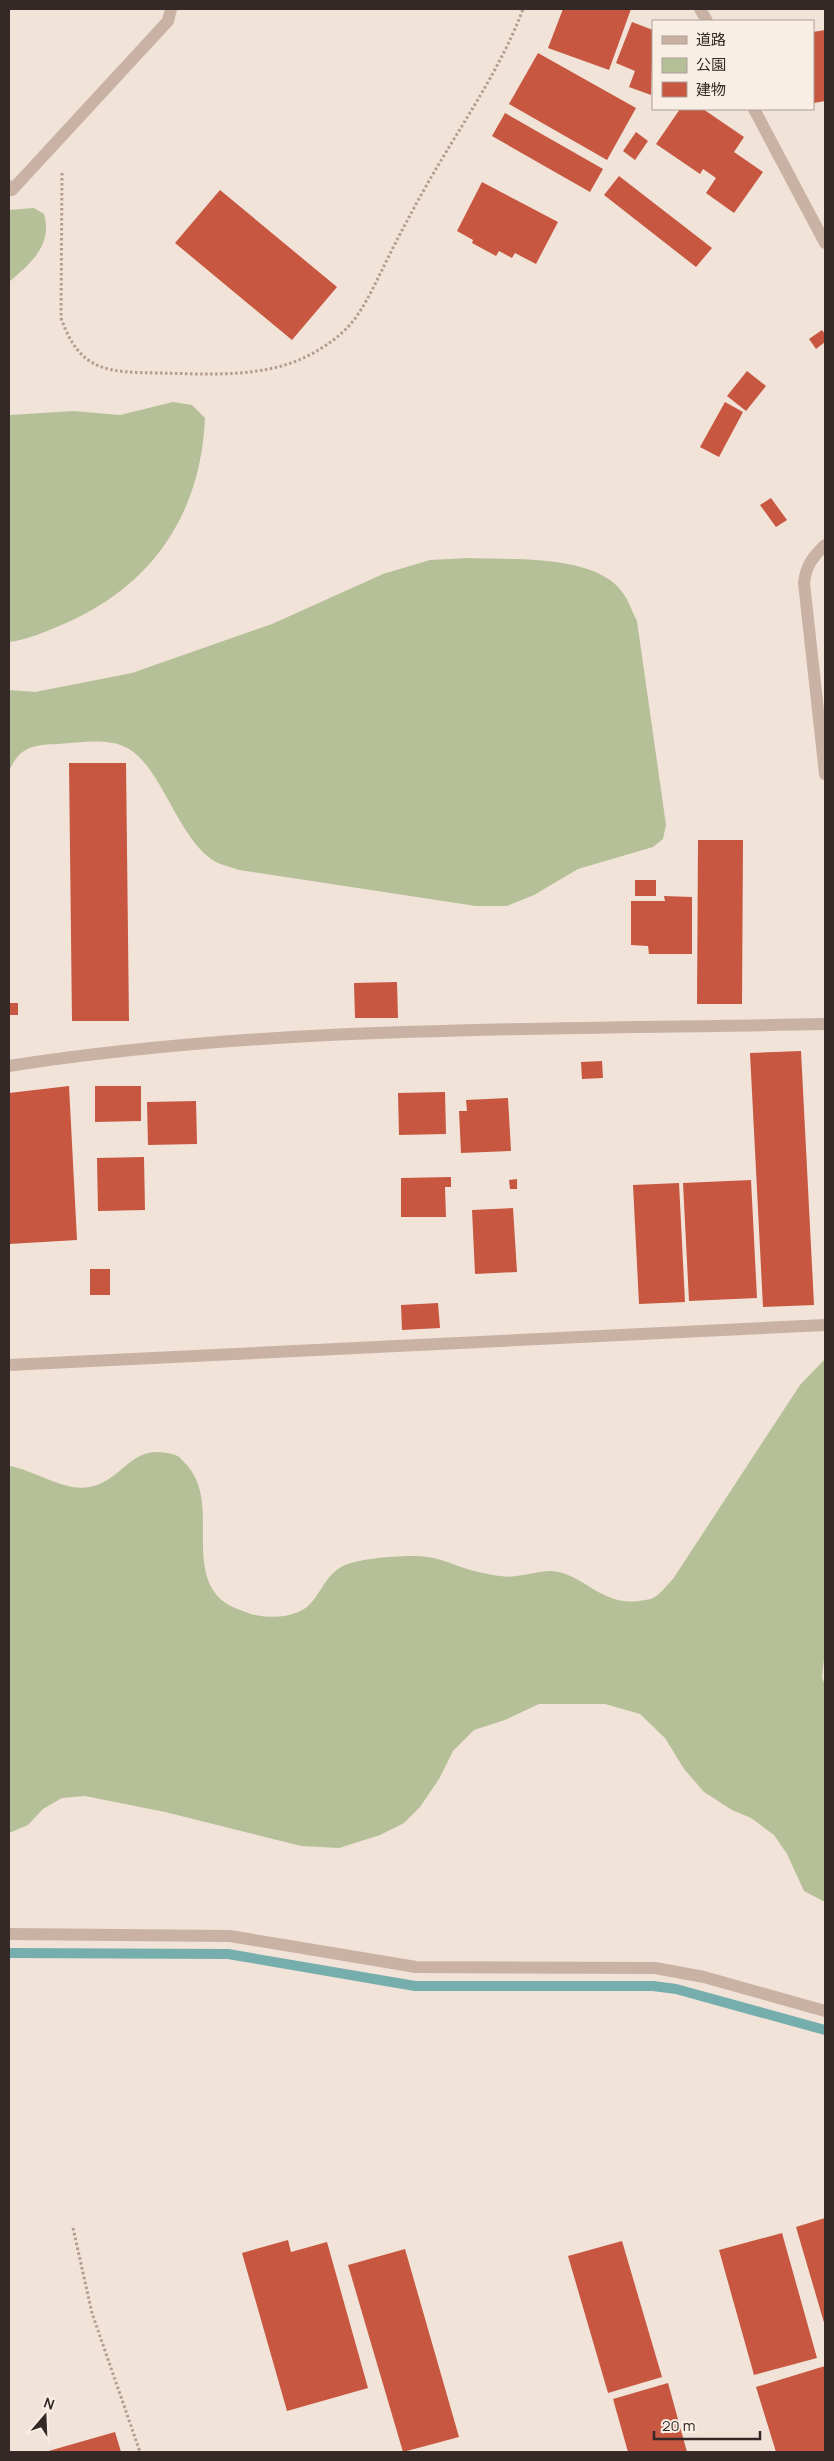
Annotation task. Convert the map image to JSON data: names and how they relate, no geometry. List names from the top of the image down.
{
  "legend": ["道路", "公園", "建物"],
  "scale_bar": "20 m",
  "north": "top"
}
